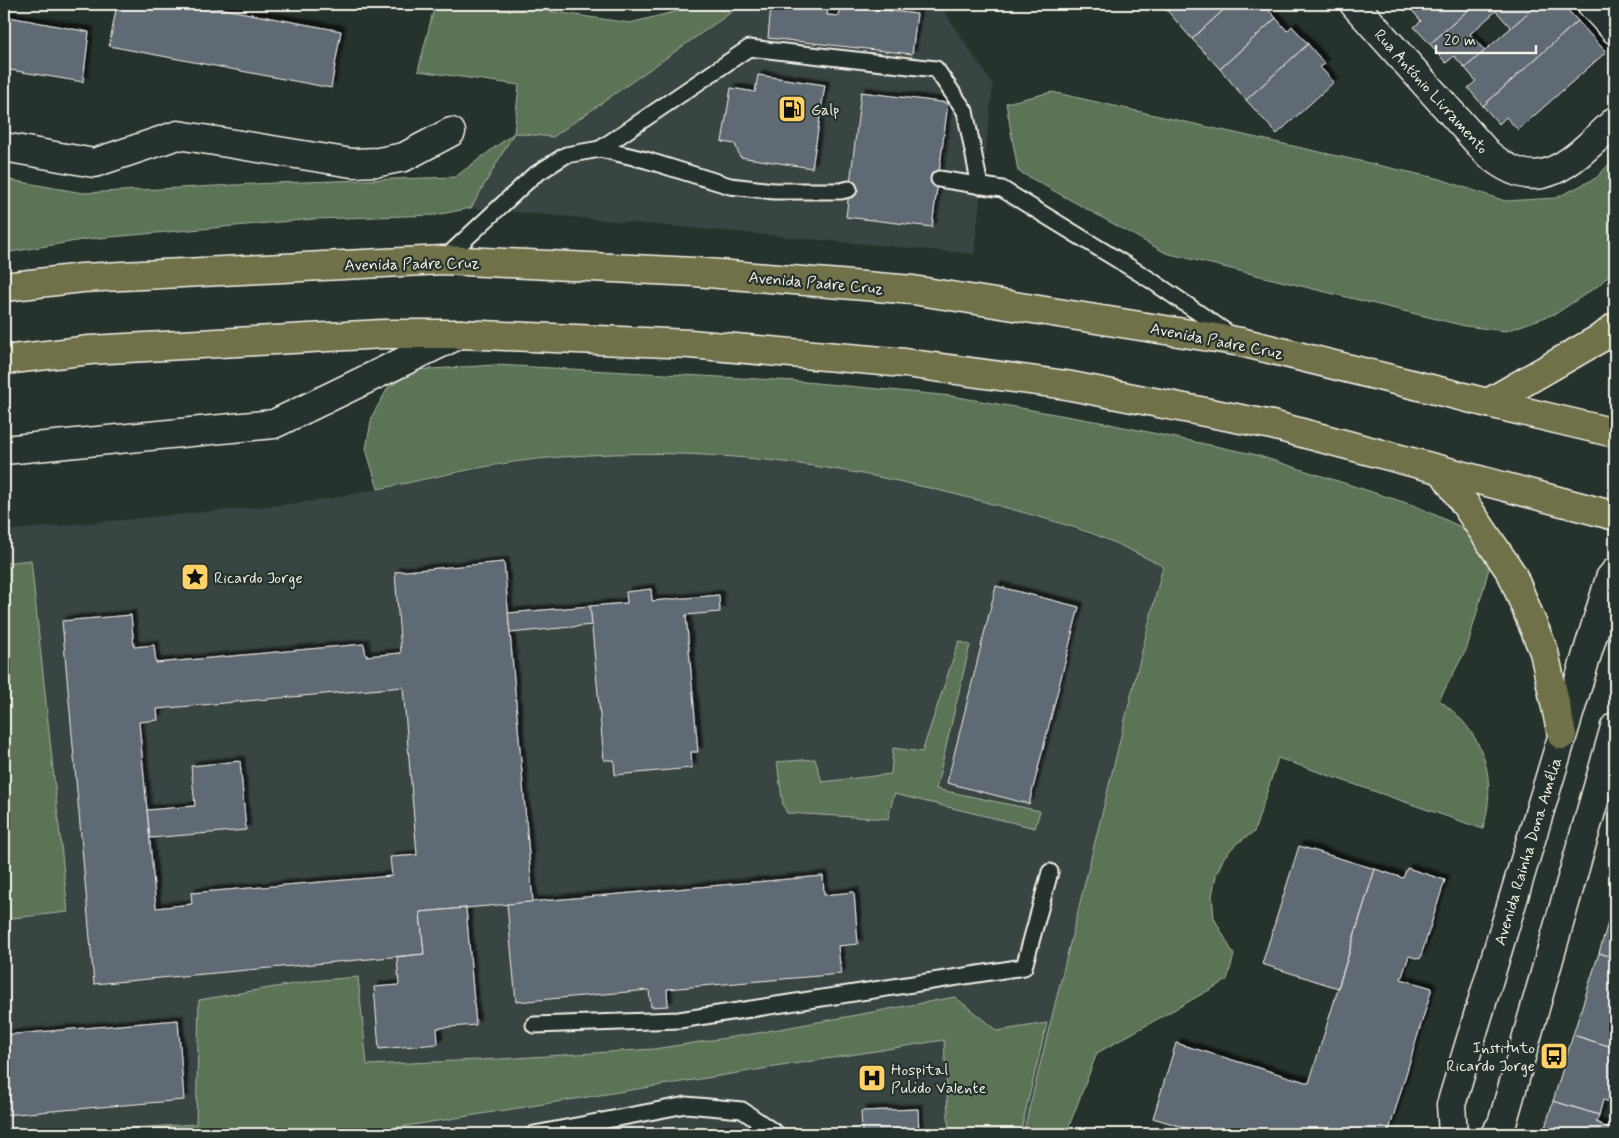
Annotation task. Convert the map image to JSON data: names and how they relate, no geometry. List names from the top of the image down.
{
  "streets": {
    "highway": ["Avenida Padre Cruz"],
    "street": ["Rua António Livramento", "Avenida Rainha Dona Amélia"]
  },
  "places": {
    "fuel station": ["Galp"],
    "place": ["Ricardo Jorge"],
    "bus stop": ["Instituto Ricardo Jorge"],
    "hospital": ["Hospital Pulido Valente"]
  },
  "scale_bar": "20 m"
}
